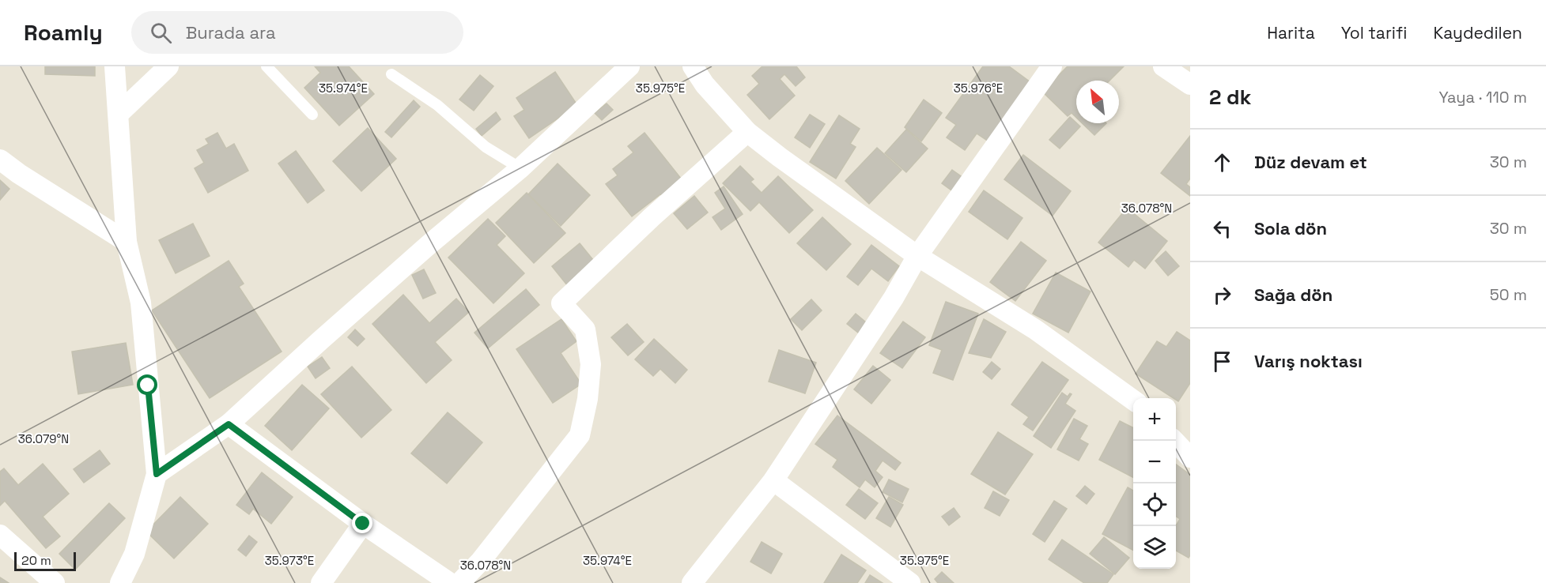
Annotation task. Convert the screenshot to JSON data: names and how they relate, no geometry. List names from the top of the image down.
{
  "scale_bar": "20 m",
  "north": "top left",
  "page": {
    "header": "Roamly",
    "search": "Burada ara",
    "nav": ["Harita", "Yol tarifi", "Kaydedilen"],
    "heading": ["2 dk", "Yaya · 110 m"],
    "list": [
      ["Düz devam et", "30 m"],
      ["Sola dön", "30 m"],
      ["Sağa dön", "50 m"],
      "Varış noktası"
    ],
    "map_buttons": ["+", "−"],
    "scale": "20 m"
  },
  "coordinates": [
    "35.974°E",
    "35.975°E",
    "35.976°E",
    "36.078°N",
    "36.079°N",
    "35.973°E"
  ]
}
